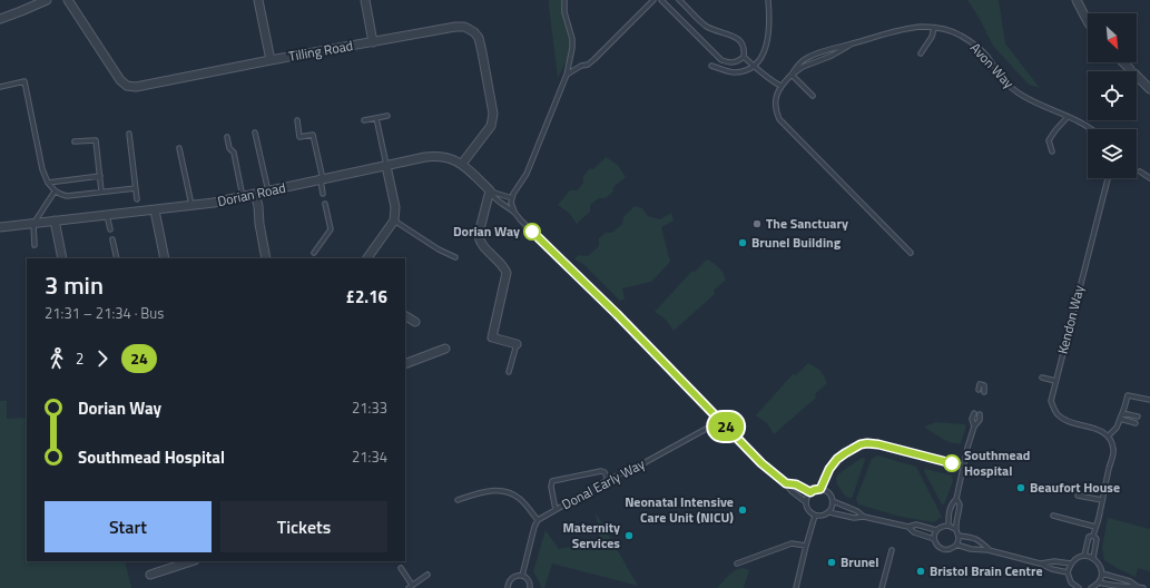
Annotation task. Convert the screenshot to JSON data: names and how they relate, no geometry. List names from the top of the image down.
{
  "streets": {
    "street": ["Tilling Road", "Dorian Road"],
    "lane": ["Avon Way", "Kendon Way", "Donal Early Way"]
  },
  "crossings": [
    ["Tilling Road", "Dorian Road"]
  ],
  "places": [
    "The Sanctuary",
    "Dorian Way",
    "Brunel Building",
    "Southmead Hospital",
    "Beaufort House",
    "Neonatal Intensive Care Unit (NICU)",
    "Maternity Services",
    "Brunel",
    "Bristol Brain Centre"
  ],
  "lines": ["bus line 24"],
  "north": "bottom right",
  "page": {
    "on_map": "24",
    "heading": ["3 min", "21:31 – 21:34 · Bus", "£2.16"],
    "legs": ["2", "24"],
    "list": [
      {
        "name": "Dorian Way",
        "value": "21:33"
      },
      {
        "name": "Southmead Hospital",
        "value": "21:34"
      }
    ],
    "buttons": ["Start", "Tickets"]
  }
}
